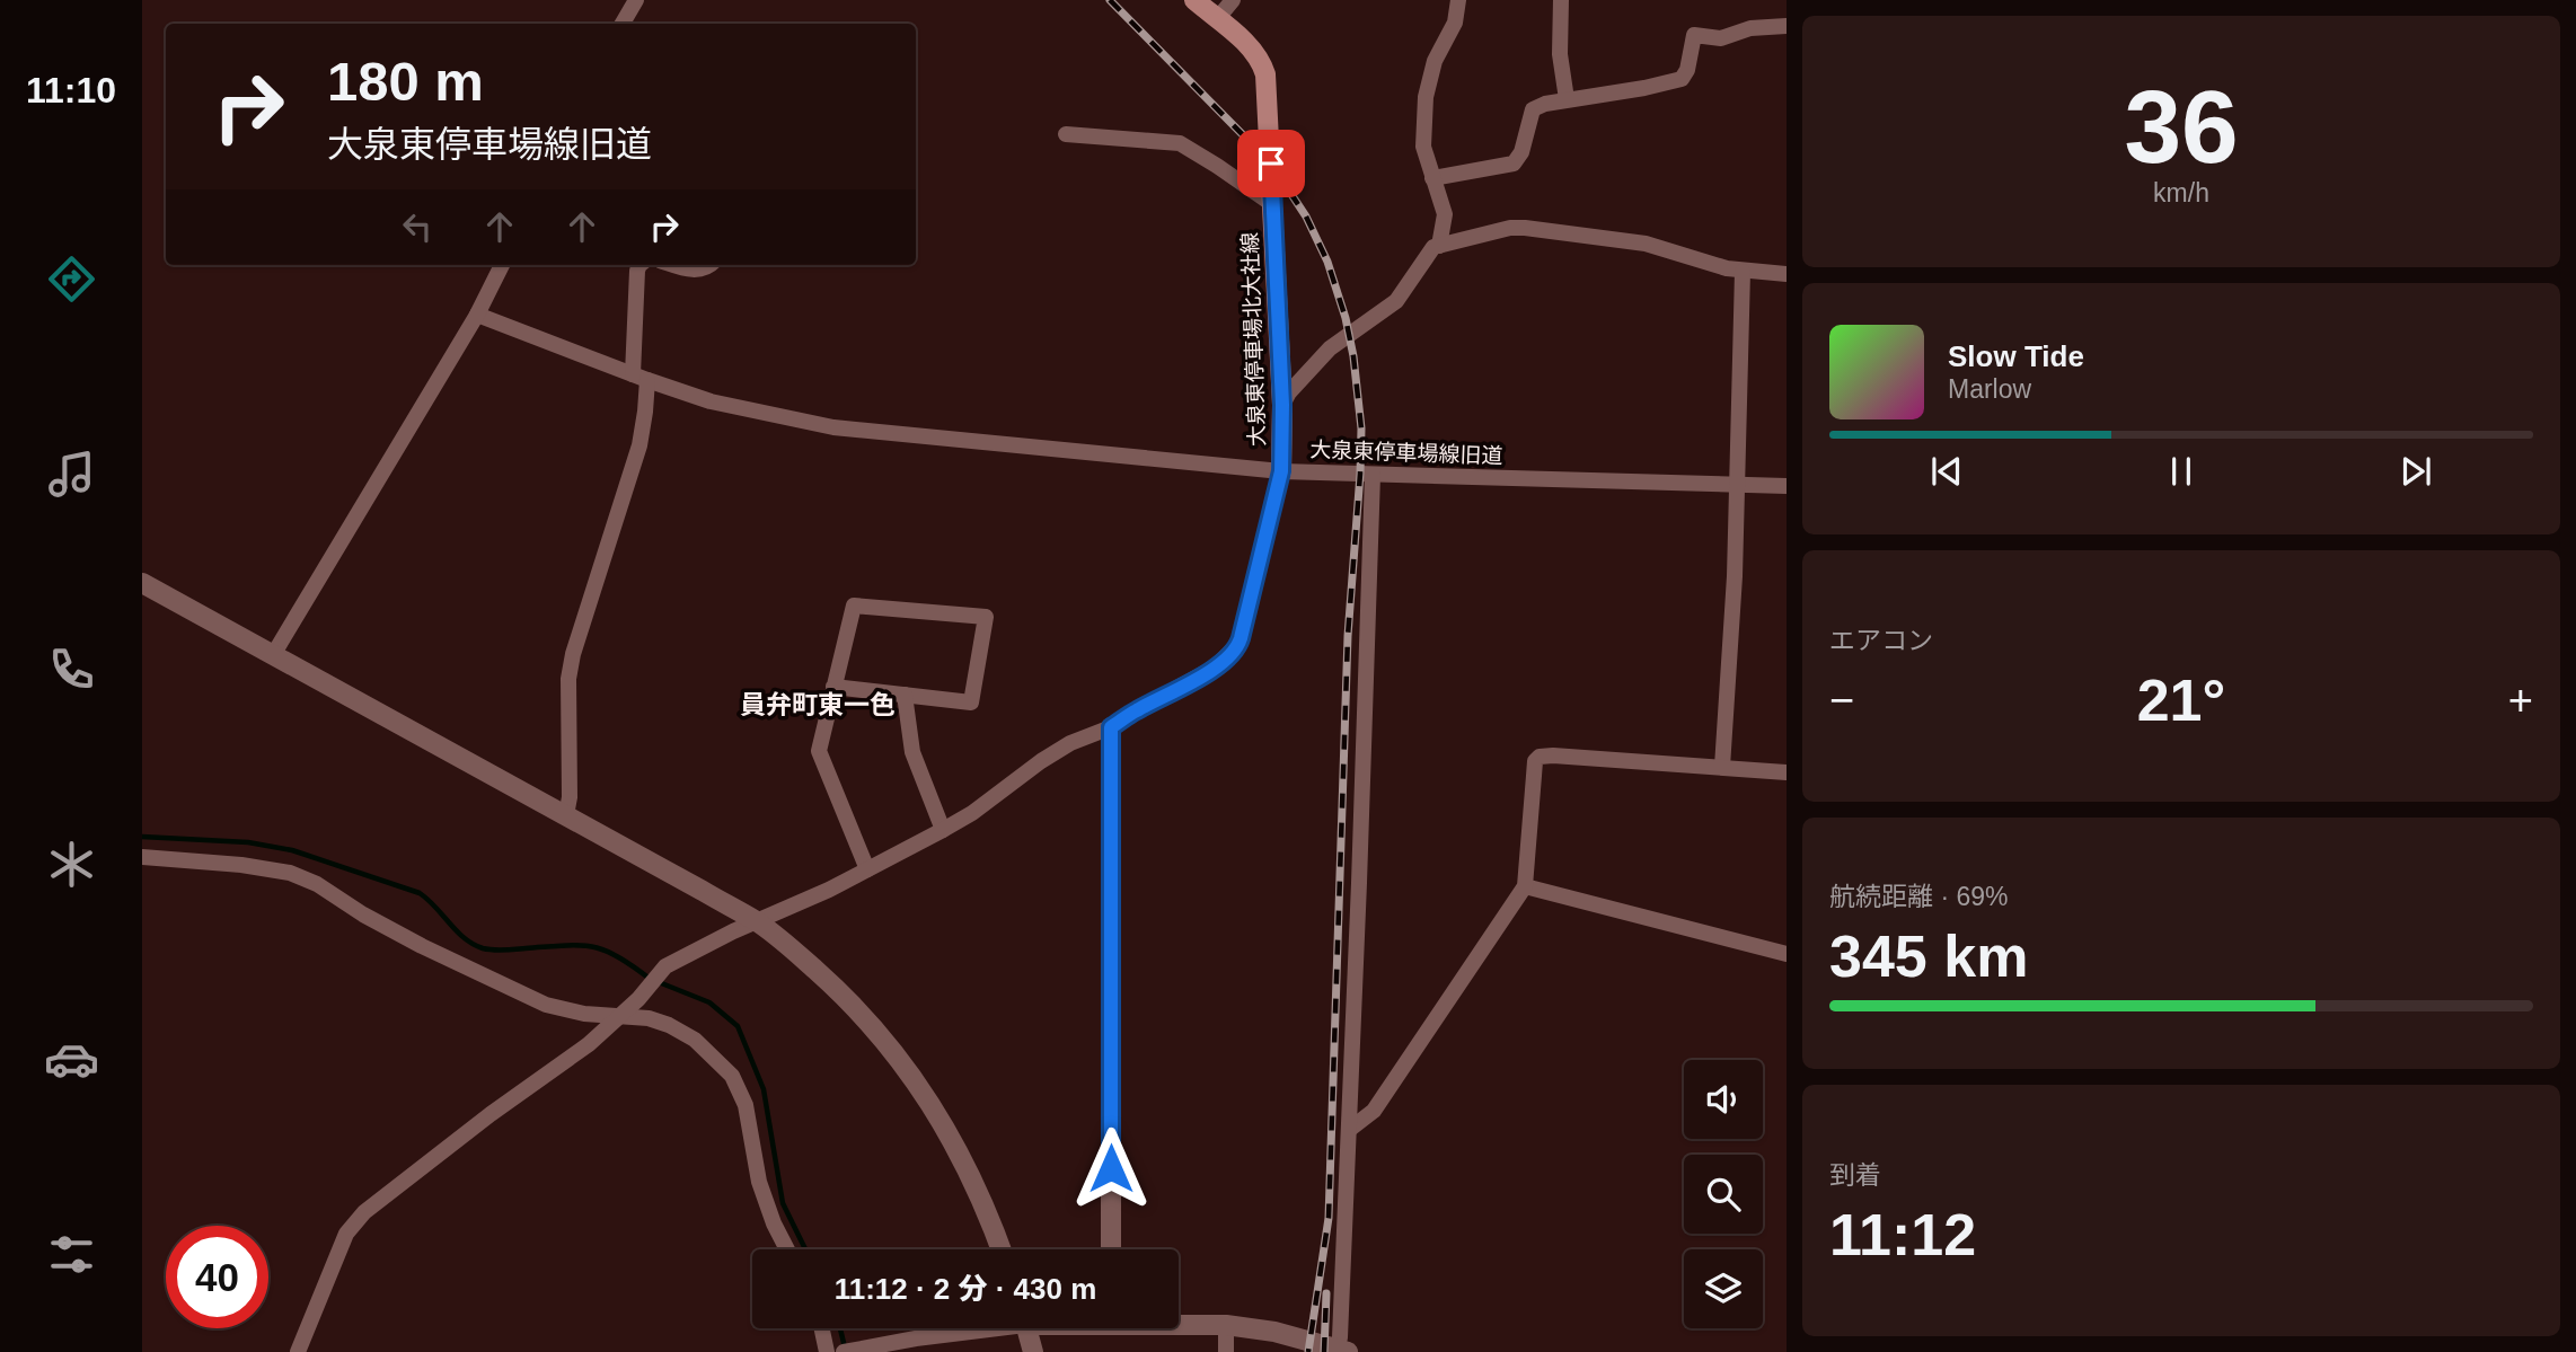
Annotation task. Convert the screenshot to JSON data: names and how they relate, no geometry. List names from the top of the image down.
{
  "streets": {
    "main road": ["大泉東停車場北大社線"],
    "street": ["大泉東停車場線旧道"]
  },
  "crossings": [
    ["大泉東停車場北大社線", "大泉東停車場線旧道"]
  ],
  "districts": ["員弁町東一色"],
  "page": {
    "tabs": "11:10",
    "tile": [
      ["36", "km/h"],
      "エアコン",
      ["航続距離 · 69%", "345 km"],
      ["到着", "11:12"]
    ],
    "turn": ["180 m", "大泉東停車場線旧道"],
    "song": ["Slow Tide", "Marlow"],
    "heat": ["−", "21°", "+"],
    "limit": "40",
    "trip": "11:12 · 2 分 · 430 m"
  }
}
